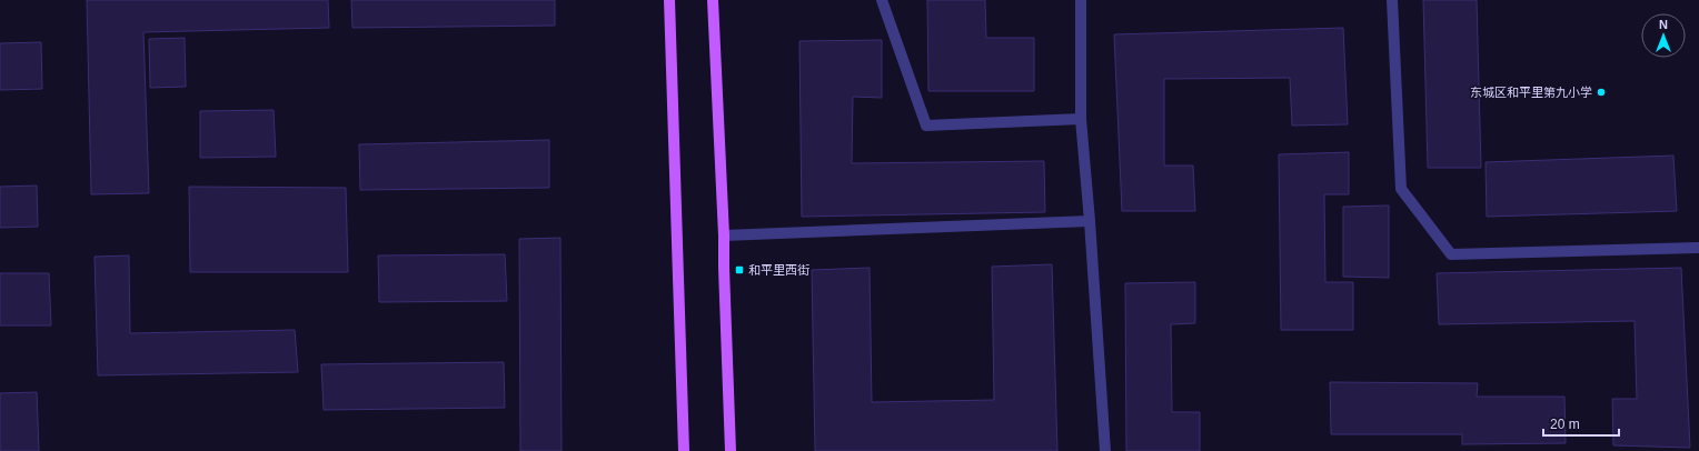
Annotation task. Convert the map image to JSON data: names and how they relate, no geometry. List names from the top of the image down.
{
  "places": {
    "other": ["东城区和平里第九小学"],
    "transit": ["和平里西街"]
  },
  "scale_bar": "20 m",
  "north": "top"
}
